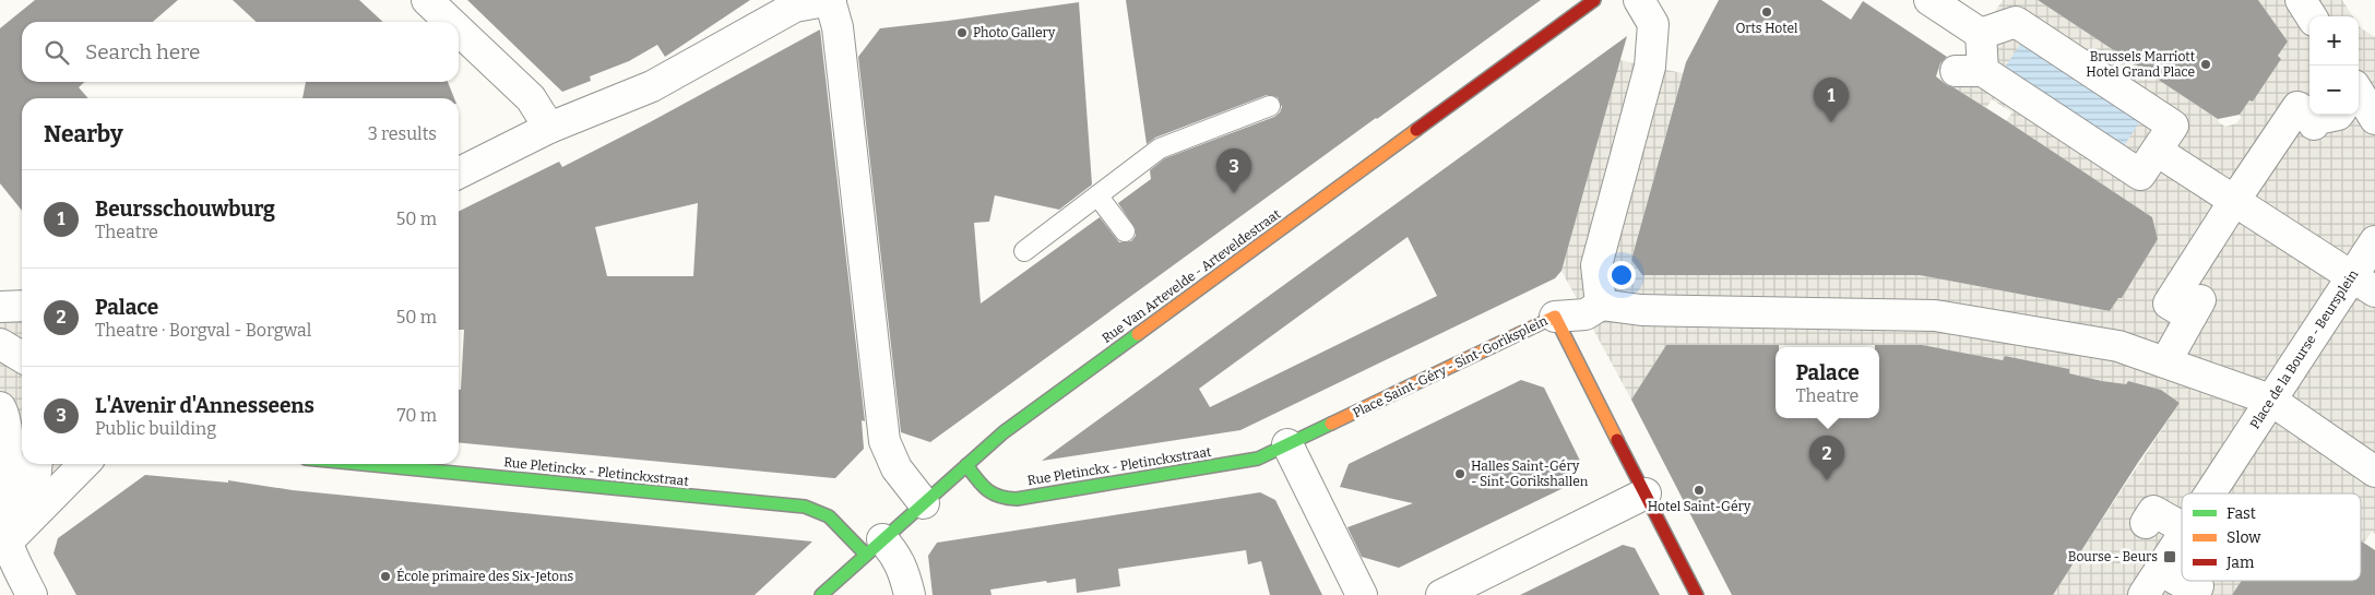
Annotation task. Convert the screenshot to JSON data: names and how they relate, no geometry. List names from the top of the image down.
{
  "streets": {
    "street": [
      "Rue Van Artevelde - Arteveldestraat",
      "Place de la Bourse - Beursplein",
      "Place Saint-Géry - Sint-Goriksplein",
      "Rue Pletinckx - Pletinckxstraat"
    ]
  },
  "crossings": [
    ["Rue Van Artevelde - Arteveldestraat", "Rue Pletinckx - Pletinckxstraat"],
    ["Place Saint-Géry - Sint-Goriksplein", "Rue Pletinckx - Pletinckxstraat"]
  ],
  "places": {
    "other": [
      "Orts Hotel",
      "Photo Gallery",
      "Brussels Marriott Hotel Grand Place",
      "Halles Saint-Géry - Sint-Gorikshallen",
      "Hotel Saint-Géry",
      "École primaire des Six-Jetons"
    ],
    "transit": ["Bourse - Beurs"]
  },
  "legend": ["Fast", "Slow", "Jam"],
  "page": {
    "map_buttons": ["+", "−"],
    "search": "Search here",
    "pins": ["1", "3", "2"],
    "heading": ["Nearby", "3 results"],
    "list": [
      {
        "mark": "1",
        "name": "Beursschouwburg",
        "note": "Theatre",
        "value": "50 m"
      },
      {
        "mark": "2",
        "name": "Palace",
        "note": "Theatre · Borgval - Borgwal",
        "value": "50 m"
      },
      {
        "mark": "3",
        "name": "L'Avenir d'Annesseens",
        "note": "Public building",
        "value": "70 m"
      }
    ],
    "popup": ["Palace", "Theatre"]
  }
}
